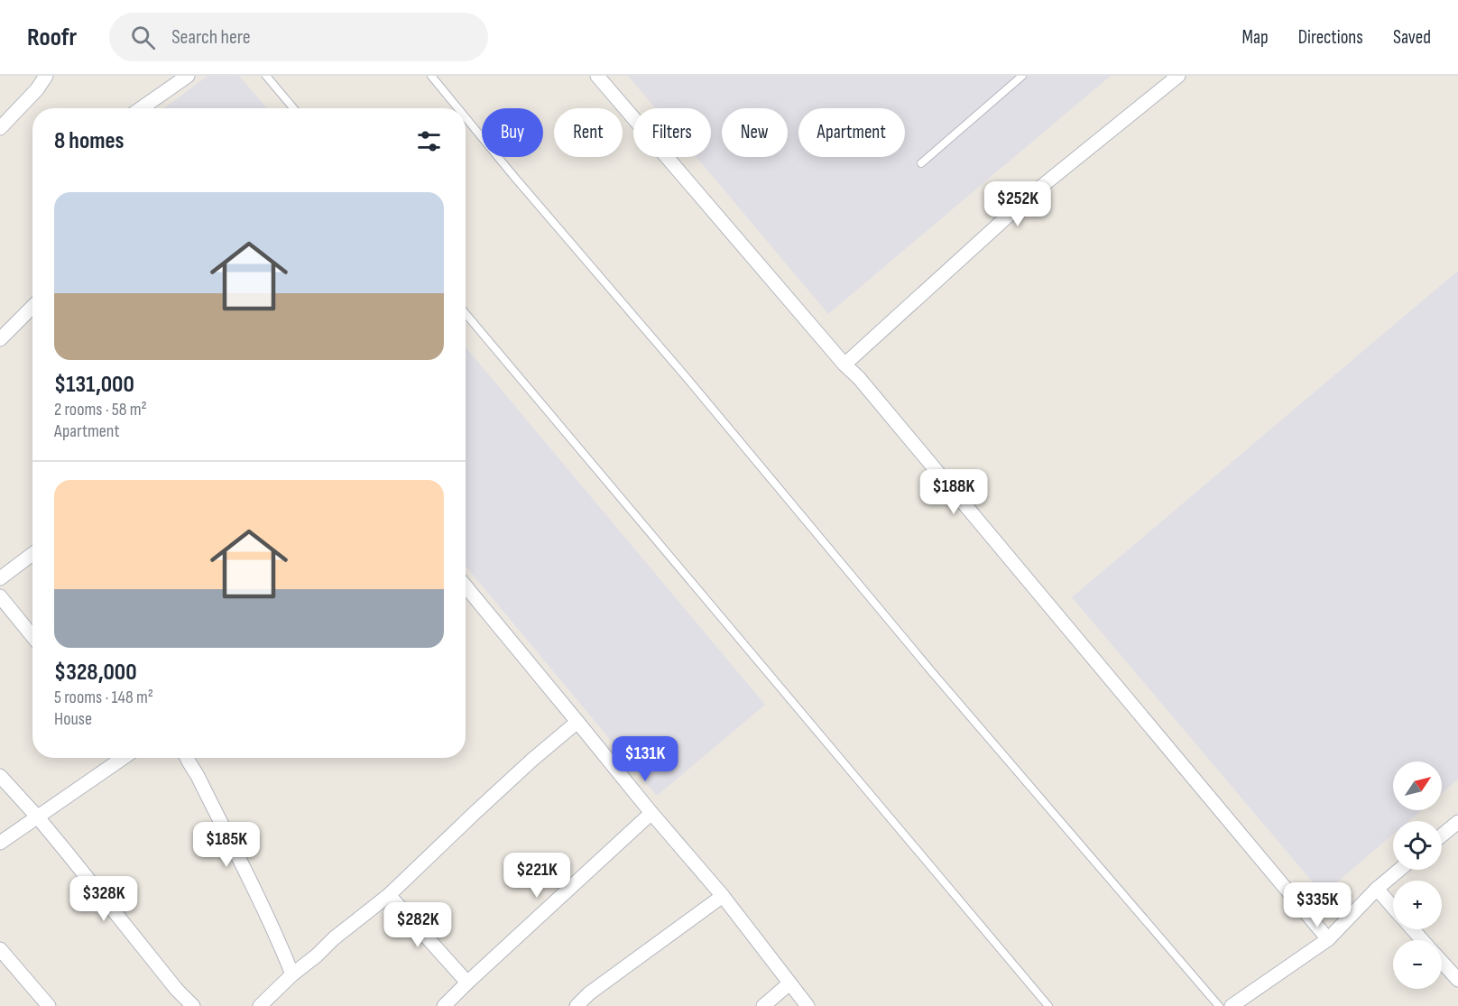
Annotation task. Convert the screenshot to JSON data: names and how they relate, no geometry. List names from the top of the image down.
{
  "north": "top right",
  "page": {
    "header": "Roofr",
    "search": "Search here",
    "nav": ["Map", "Directions", "Saved"],
    "chip": [
      "Buy",
      "Rent",
      "Filters",
      "New",
      "Apartment"
    ],
    "heading": "8 homes",
    "list": [
      {
        "name": "$131,000",
        "note": "2 rooms · 58 m² · Apartment"
      },
      {
        "name": "$328,000",
        "note": "5 rooms · 148 m² · House"
      }
    ],
    "price": [
      "$252K",
      "$188K",
      "$131K",
      "$185K",
      "$221K",
      "$328K",
      "$335K",
      "$282K"
    ],
    "map_buttons": ["+", "−"]
  }
}
